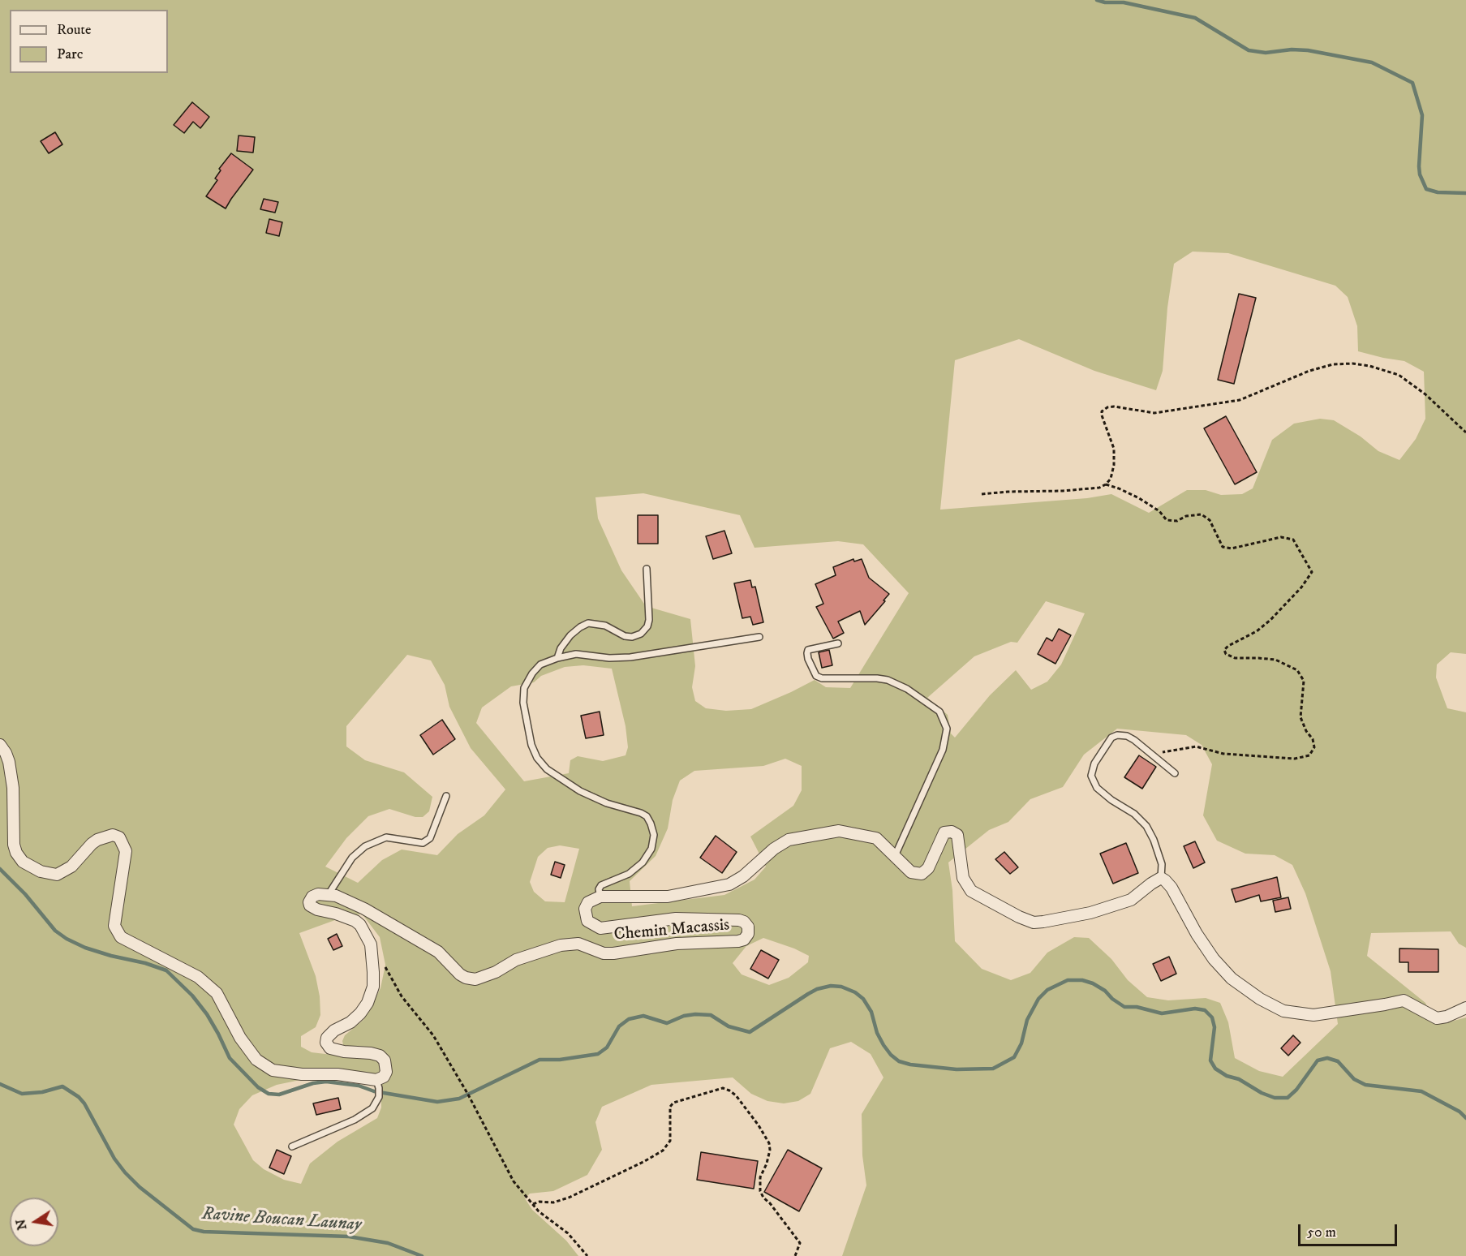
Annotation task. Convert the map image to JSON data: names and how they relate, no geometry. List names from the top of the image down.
{
  "streets": {
    "street": ["Chemin Macassis"]
  },
  "water": ["Ravine Boucan Launay"],
  "legend": ["Route", "Parc"],
  "scale_bar": "50 m",
  "north": "left"
}
